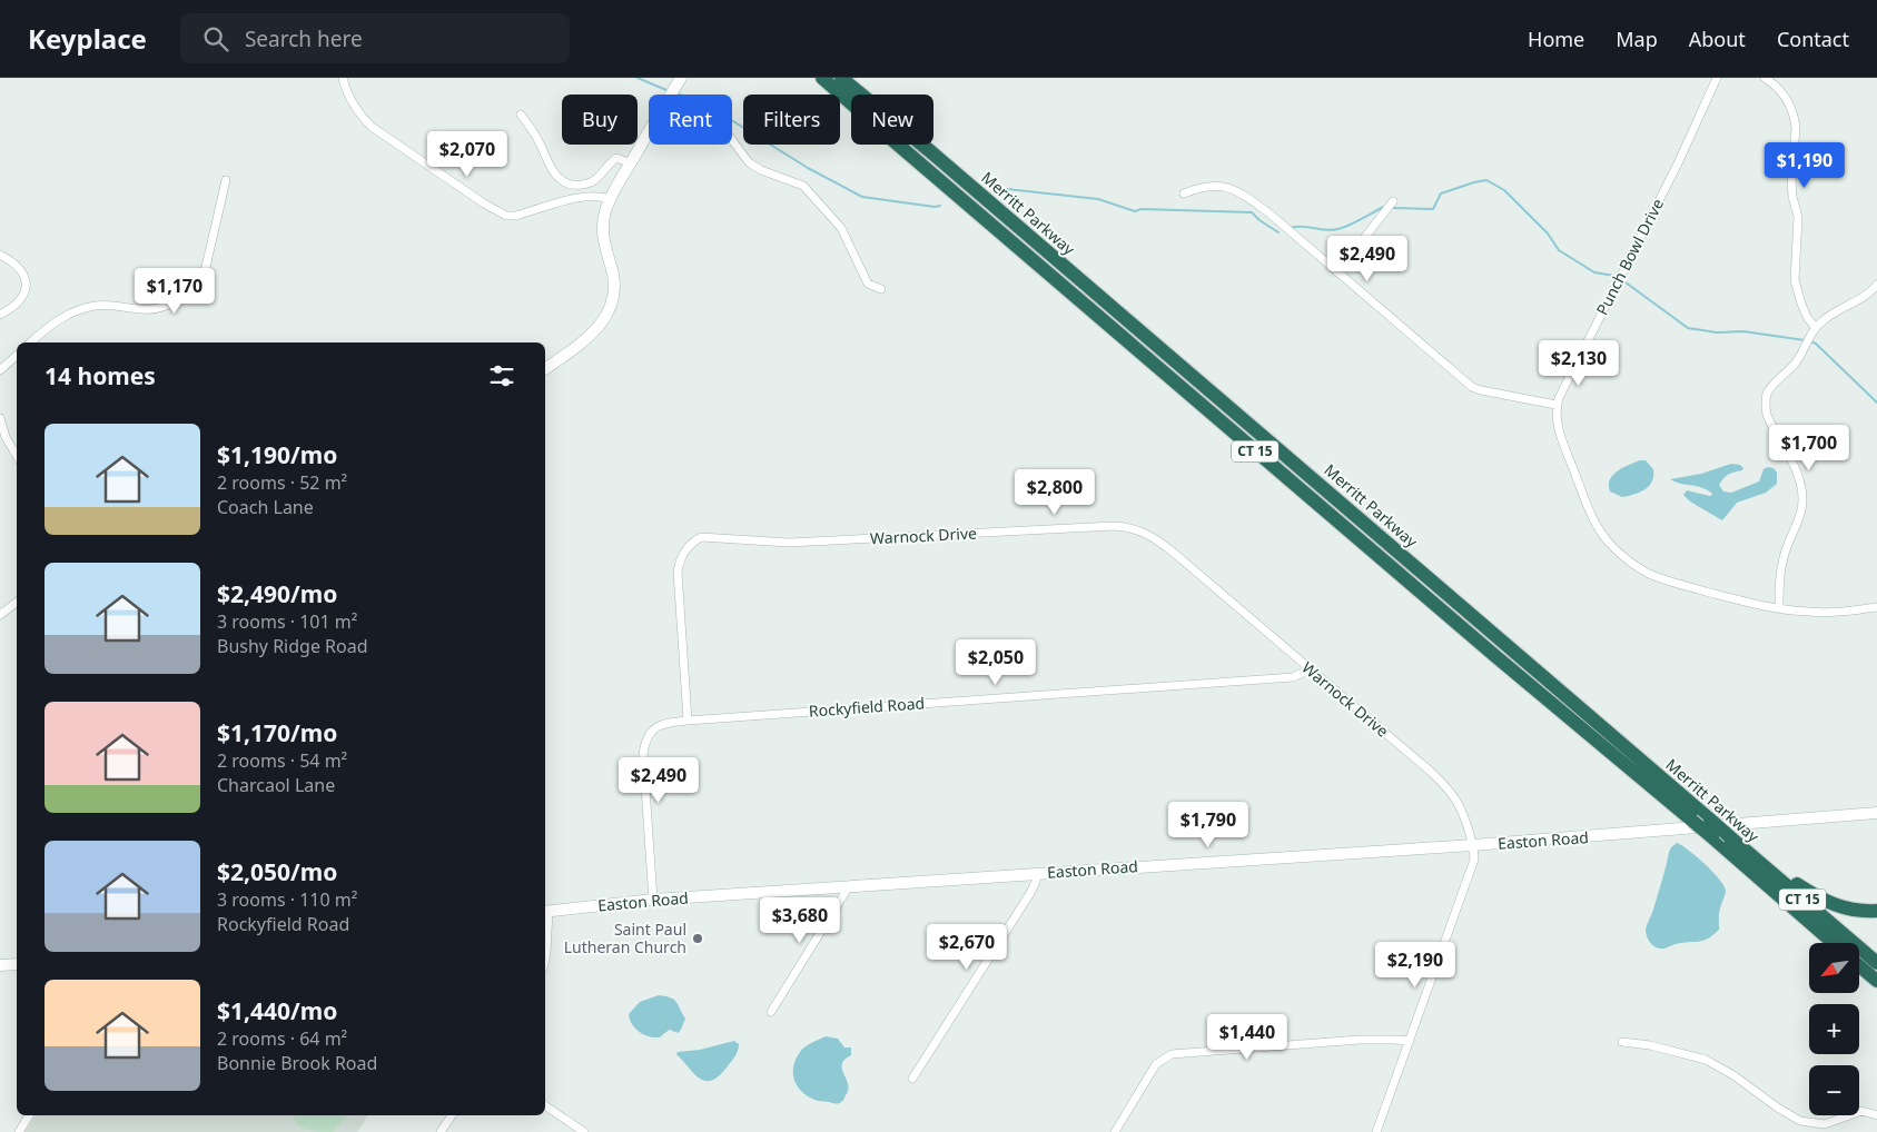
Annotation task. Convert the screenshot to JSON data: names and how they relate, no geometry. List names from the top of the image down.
{
  "streets": {
    "highway": ["Merritt Parkway", "CT 15"],
    "main road": ["Easton Road"],
    "street": ["Punch Bowl Drive", "Warnock Drive", "Rockyfield Road"]
  },
  "crossings": [
    ["Warnock Drive", "Rockyfield Road"],
    ["Warnock Drive", "Easton Road"],
    ["Rockyfield Road", "Easton Road"]
  ],
  "places": ["Saint Paul Lutheran Church"],
  "north": "bottom left",
  "page": {
    "header": "Keyplace",
    "search": "Search here",
    "nav": [
      "Home",
      "Map",
      "About",
      "Contact"
    ],
    "chip": [
      "Buy",
      "Rent",
      "Filters",
      "New"
    ],
    "price": [
      "$2,070",
      "$1,190",
      "$2,490",
      "$1,170",
      "$2,130",
      "$1,700",
      "$2,800",
      "$2,050",
      "$2,490",
      "$1,790",
      "$3,680",
      "$2,670",
      "$2,190",
      "$1,440"
    ],
    "heading": "14 homes",
    "list": [
      {
        "name": "$1,190/mo",
        "note": "2 rooms · 52 m² · Coach Lane"
      },
      {
        "name": "$2,490/mo",
        "note": "3 rooms · 101 m² · Bushy Ridge Road"
      },
      {
        "name": "$1,170/mo",
        "note": "2 rooms · 54 m² · Charcaol Lane"
      },
      {
        "name": "$2,050/mo",
        "note": "3 rooms · 110 m² · Rockyfield Road"
      },
      {
        "name": "$1,440/mo",
        "note": "2 rooms · 64 m² · Bonnie Brook Road"
      }
    ],
    "map_buttons": ["+", "−"]
  }
}
